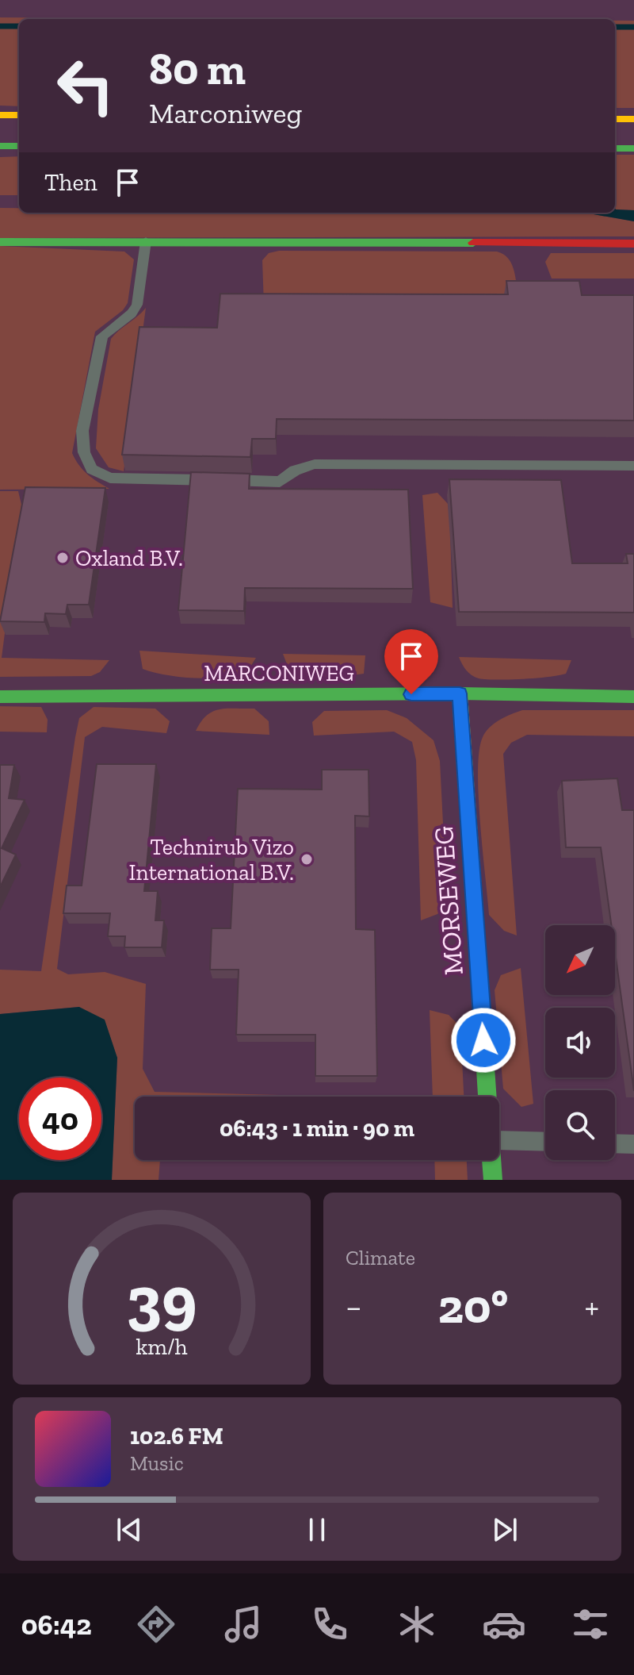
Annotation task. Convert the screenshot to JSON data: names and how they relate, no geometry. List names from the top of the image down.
{
  "streets": {
    "main road": ["MARCONIWEG", "MORSEWEG"]
  },
  "crossings": [
    ["MARCONIWEG", "MORSEWEG"]
  ],
  "places": ["Oxland B.V.", "Technirub Vizo International B.V."],
  "north": "bottom left",
  "page": {
    "turn": ["80 m", "Marconiweg"],
    "then": "Then",
    "limit": "40",
    "trip": "06:43 · 1 min · 90 m",
    "tile": "Climate",
    "heat": ["−", "20°", "+"],
    "song": ["102.6 FM", "Music"],
    "tabs": "06:42",
    "gauge": ["39", "km/h"]
  }
}
